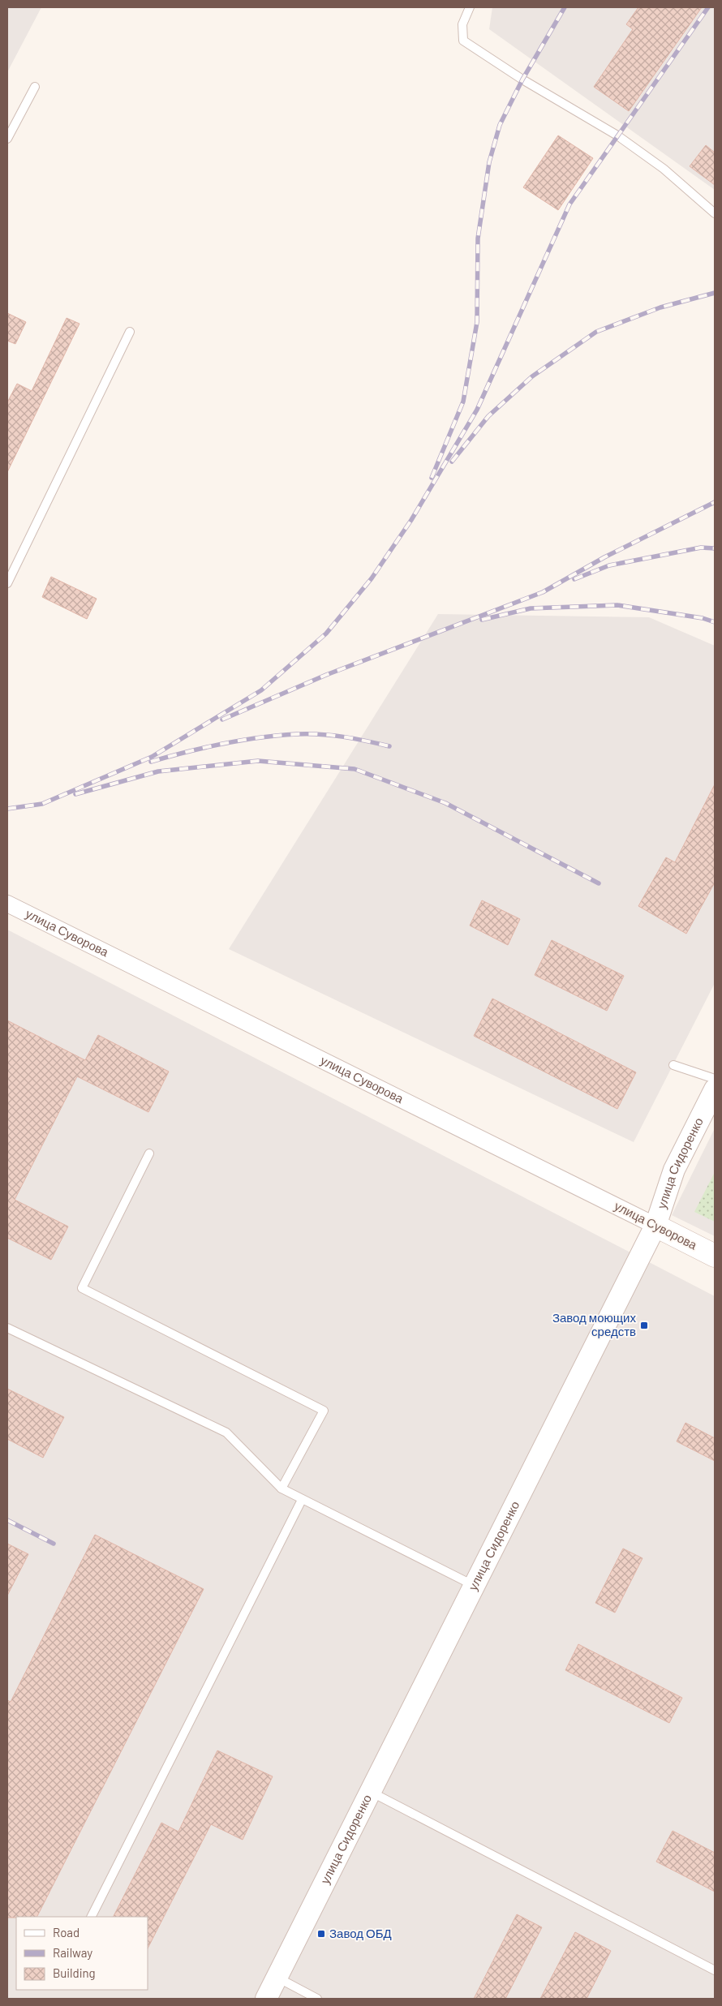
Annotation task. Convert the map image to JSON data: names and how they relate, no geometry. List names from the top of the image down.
{
  "streets": {
    "main road": ["улица Суворова"],
    "street": ["улица Сидоренко"]
  },
  "crossings": [
    ["улица Суворова", "улица Сидоренко"]
  ],
  "places": {
    "transit": ["Завод моющих средств", "Завод ОБД"]
  },
  "legend": ["Road", "Railway", "Building"]
}
